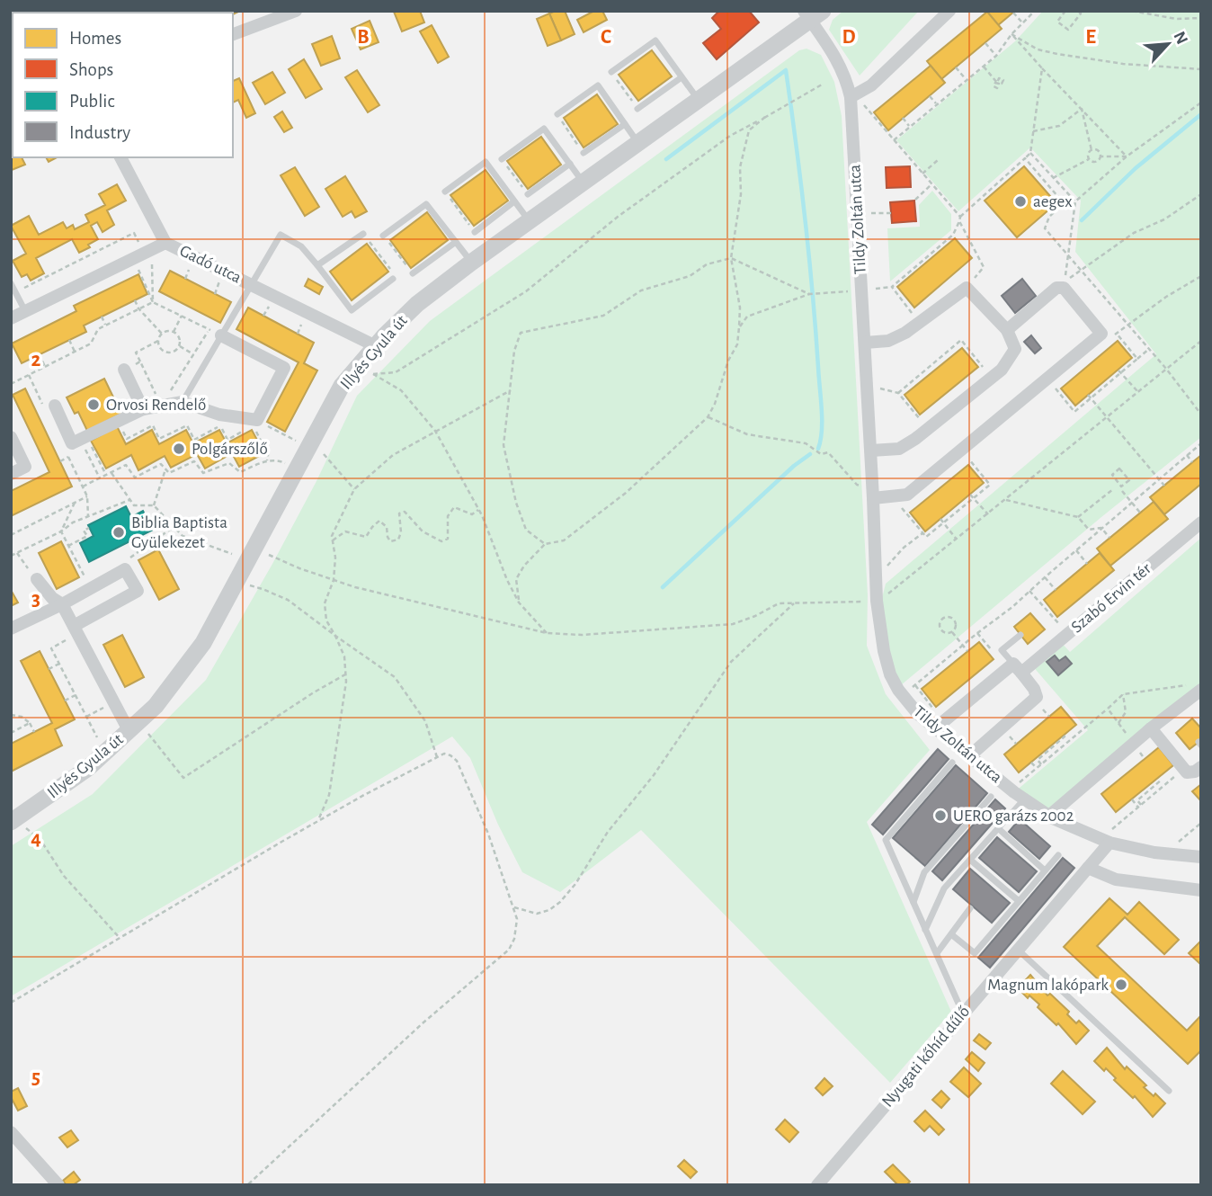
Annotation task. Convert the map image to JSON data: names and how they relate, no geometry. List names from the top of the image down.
{
  "streets": {
    "street": [
      "Tildy Zoltán utca",
      "Gadó utca",
      "Illyés Gyula út",
      "Szabó Ervin tér",
      "Nyugati kőhíd dűlő"
    ]
  },
  "crossings": [
    ["Tildy Zoltán utca", "Illyés Gyula út"],
    ["Tildy Zoltán utca", "Szabó Ervin tér"],
    ["Tildy Zoltán utca", "Nyugati kőhíd dűlő"],
    ["Gadó utca", "Illyés Gyula út"]
  ],
  "places": [
    "aegex",
    "Orvosi Rendelő",
    "Polgárszőlő",
    "Biblia Baptista Gyülekezet",
    "UERO garázs 2002",
    "Magnum lakópark"
  ],
  "legend": [
    "Homes",
    "Shops",
    "Public",
    "Industry"
  ],
  "north": "top right",
  "grid": {
    "columns": [
      "B",
      "C",
      "D",
      "E"
    ],
    "rows": [
      "2",
      "3",
      "4",
      "5"
    ]
  }
}
